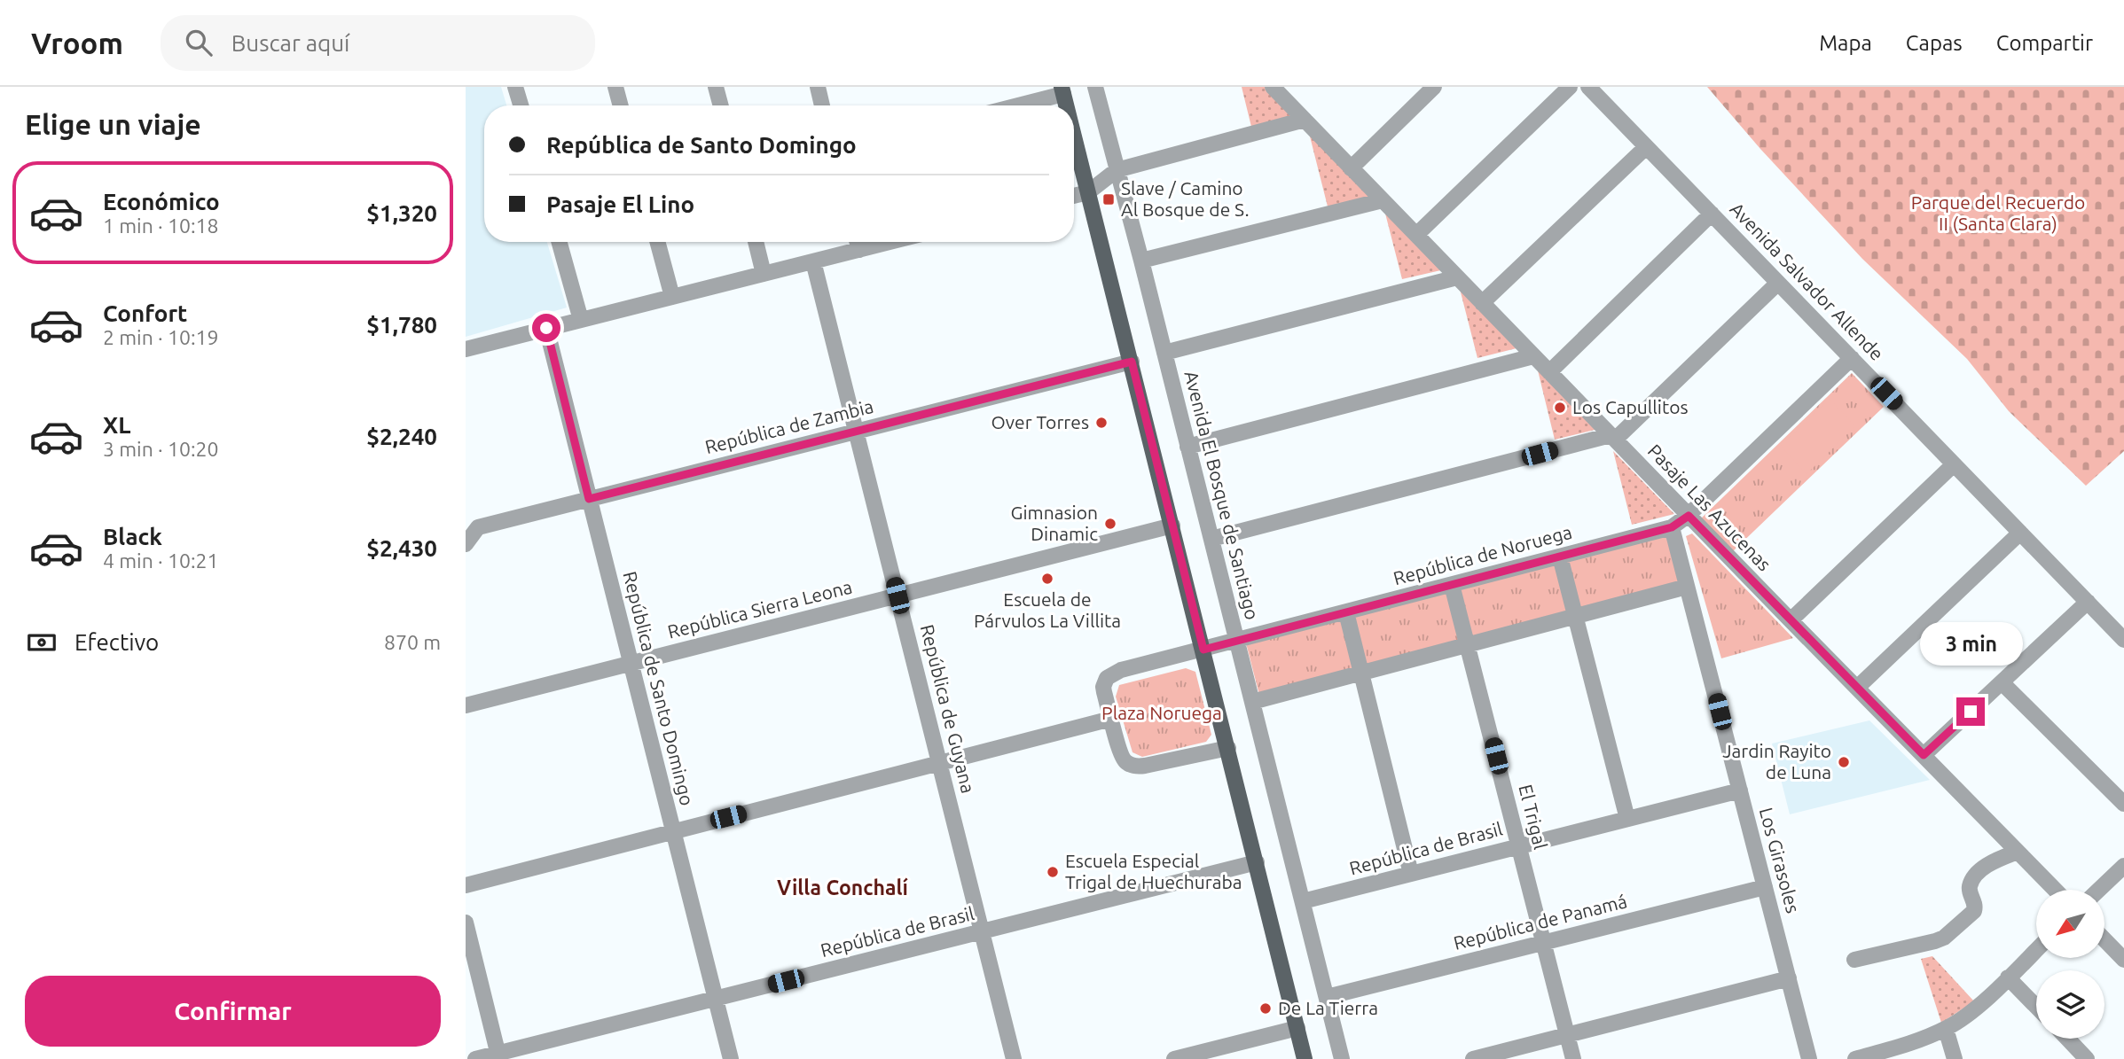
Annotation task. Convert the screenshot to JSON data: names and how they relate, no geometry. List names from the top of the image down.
{
  "streets": {
    "street": [
      "Avenida Salvador Allende",
      "República de Zambia",
      "Avenida El Bosque de Santiago",
      "Pasaje Las Azucenas",
      "República de Noruega",
      "República Sierra Leona",
      "República de Santo Domingo",
      "República de Guyana",
      "El Trigal",
      "República de Brasil",
      "Los Girasoles",
      "República de Panamá"
    ]
  },
  "crossings": [
    ["Avenida Salvador Allende", "República de Noruega"],
    ["República de Zambia", "República de Santo Domingo"],
    ["República de Zambia", "República de Guyana"],
    ["Avenida El Bosque de Santiago", "República de Noruega"],
    ["Avenida El Bosque de Santiago", "República de Brasil"],
    ["Avenida El Bosque de Santiago", "República de Panamá"],
    ["Pasaje Las Azucenas", "República de Noruega"],
    ["República de Noruega", "El Trigal"],
    ["República de Noruega", "Los Girasoles"],
    ["República Sierra Leona", "República de Santo Domingo"],
    ["República Sierra Leona", "República de Guyana"],
    ["República de Santo Domingo", "República de Brasil"],
    ["República de Guyana", "República de Brasil"],
    ["El Trigal", "República de Brasil"],
    ["El Trigal", "República de Panamá"],
    ["República de Brasil", "Los Girasoles"],
    ["Los Girasoles", "República de Panamá"]
  ],
  "districts": ["Villa Conchalí"],
  "parks": ["Parque del Recuerdo II (Santa Clara)", "Plaza Noruega"],
  "places": {
    "transit": ["Slave / Camino Al Bosque de S."],
    "other": [
      "Los Capullitos",
      "Over Torres",
      "Gimnasion Dinamic",
      "Escuela de Párvulos La Villita",
      "Jardin Rayito de Luna",
      "Escuela Especial Trigal de Huechuraba",
      "De La Tierra"
    ]
  },
  "north": "bottom left",
  "page": {
    "header": "Vroom",
    "search": "Buscar aquí",
    "nav": ["Mapa", "Capas", "Compartir"],
    "heading": "Elige un viaje",
    "banner": ["República de Santo Domingo", "Pasaje El Lino"],
    "list": [
      {
        "name": "Económico",
        "note": "1 min · 10:18",
        "value": "$1,320"
      },
      {
        "name": "Confort",
        "note": "2 min · 10:19",
        "value": "$1,780"
      },
      {
        "name": "XL",
        "note": "3 min · 10:20",
        "value": "$2,240"
      },
      {
        "name": "Black",
        "note": "4 min · 10:21",
        "value": "$2,430"
      }
    ],
    "pay": ["Efectivo", "870 m"],
    "bubble": "3 min",
    "buttons": "Confirmar"
  }
}
